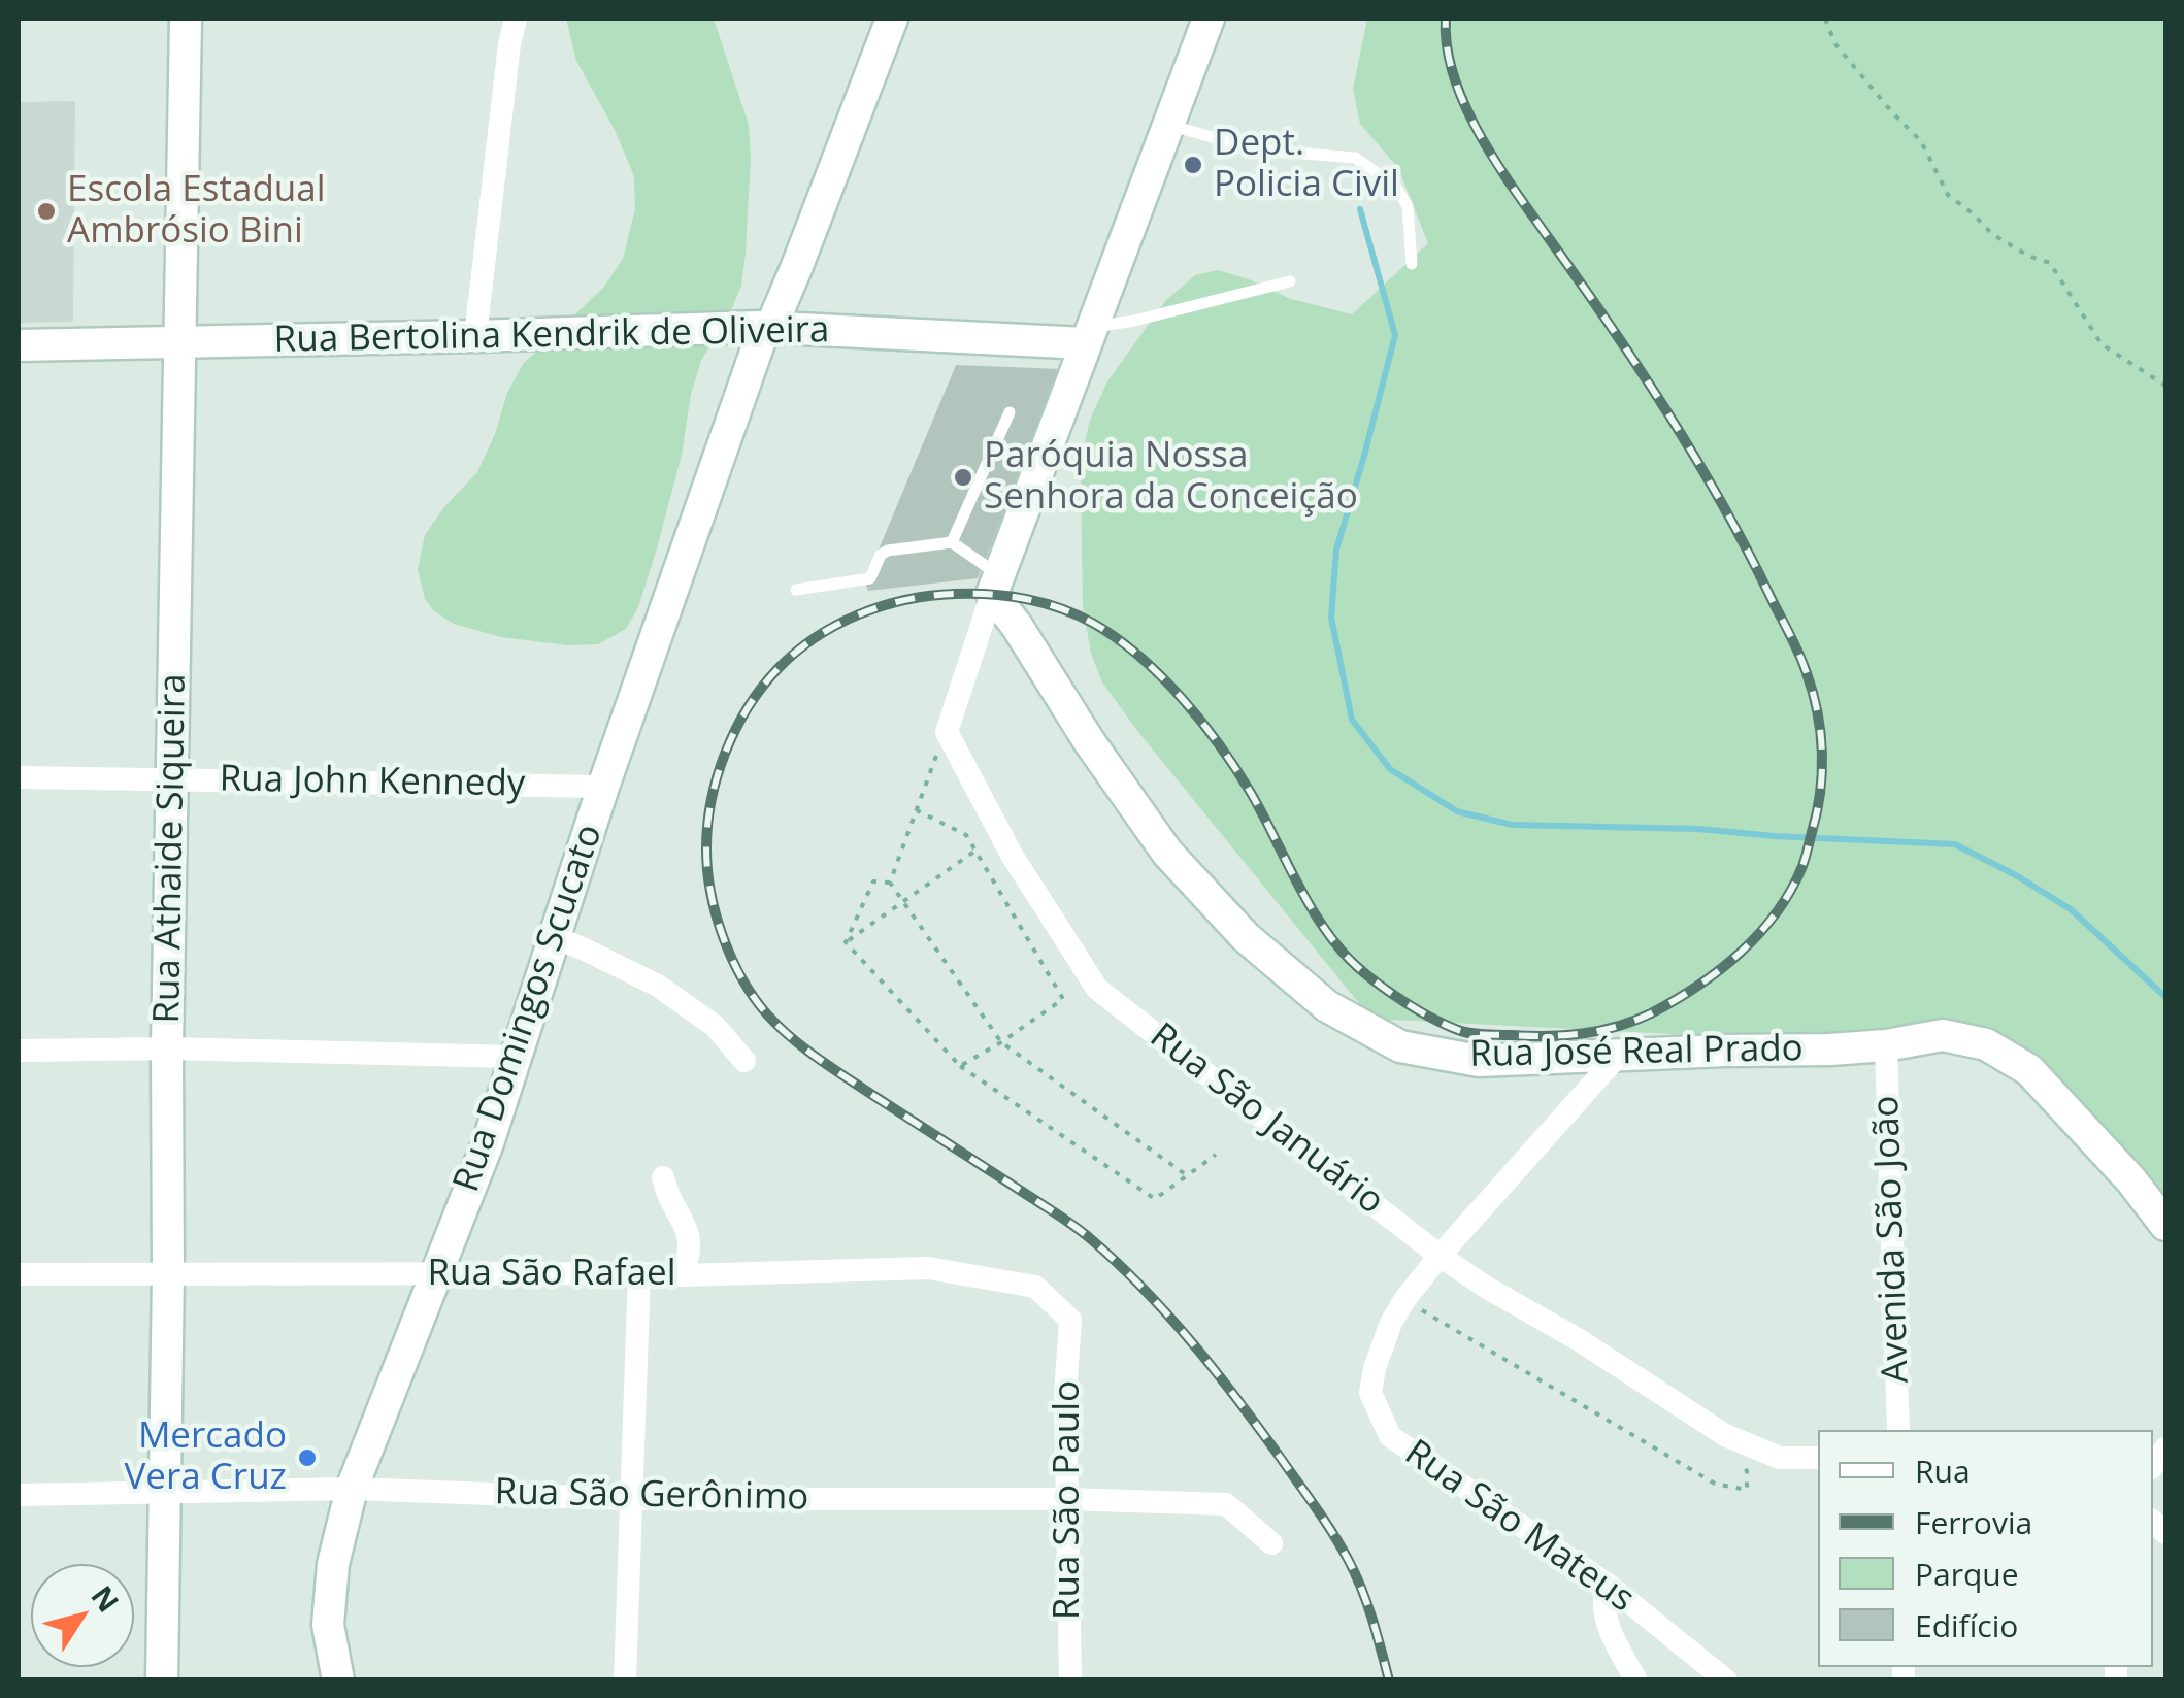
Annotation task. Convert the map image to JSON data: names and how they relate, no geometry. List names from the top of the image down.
{
  "streets": {
    "street": [
      "Rua Bertolina Kendrik de Oliveira",
      "Rua John Kennedy",
      "Rua Athaide Siqueira",
      "Rua Domingos Scucato",
      "Rua José Real Prado",
      "Rua São Januário",
      "Avenida São João",
      "Rua São Rafael",
      "Rua São Gerônimo",
      "Rua São Paulo",
      "Rua São Mateus"
    ]
  },
  "crossings": [
    ["Rua Bertolina Kendrik de Oliveira", "Rua Athaide Siqueira"],
    ["Rua Bertolina Kendrik de Oliveira", "Rua Domingos Scucato"],
    ["Rua John Kennedy", "Rua Athaide Siqueira"],
    ["Rua John Kennedy", "Rua Domingos Scucato"],
    ["Rua Athaide Siqueira", "Rua São Rafael"],
    ["Rua Athaide Siqueira", "Rua São Gerônimo"],
    ["Rua Domingos Scucato", "Rua São Rafael"],
    ["Rua Domingos Scucato", "Rua São Gerônimo"],
    ["Rua José Real Prado", "Avenida São João"],
    ["Rua José Real Prado", "Rua São Mateus"],
    ["Rua São Januário", "Rua São Mateus"],
    ["Rua São Rafael", "Rua São Paulo"],
    ["Rua São Gerônimo", "Rua São Paulo"]
  ],
  "places": [
    "Dept. Policia Civil",
    "Escola Estadual Ambrósio Bini",
    "Paróquia Nossa Senhora da Conceição",
    "Mercado Vera Cruz"
  ],
  "legend": [
    "Rua",
    "Ferrovia",
    "Parque",
    "Edifício"
  ],
  "north": "top right"
}
